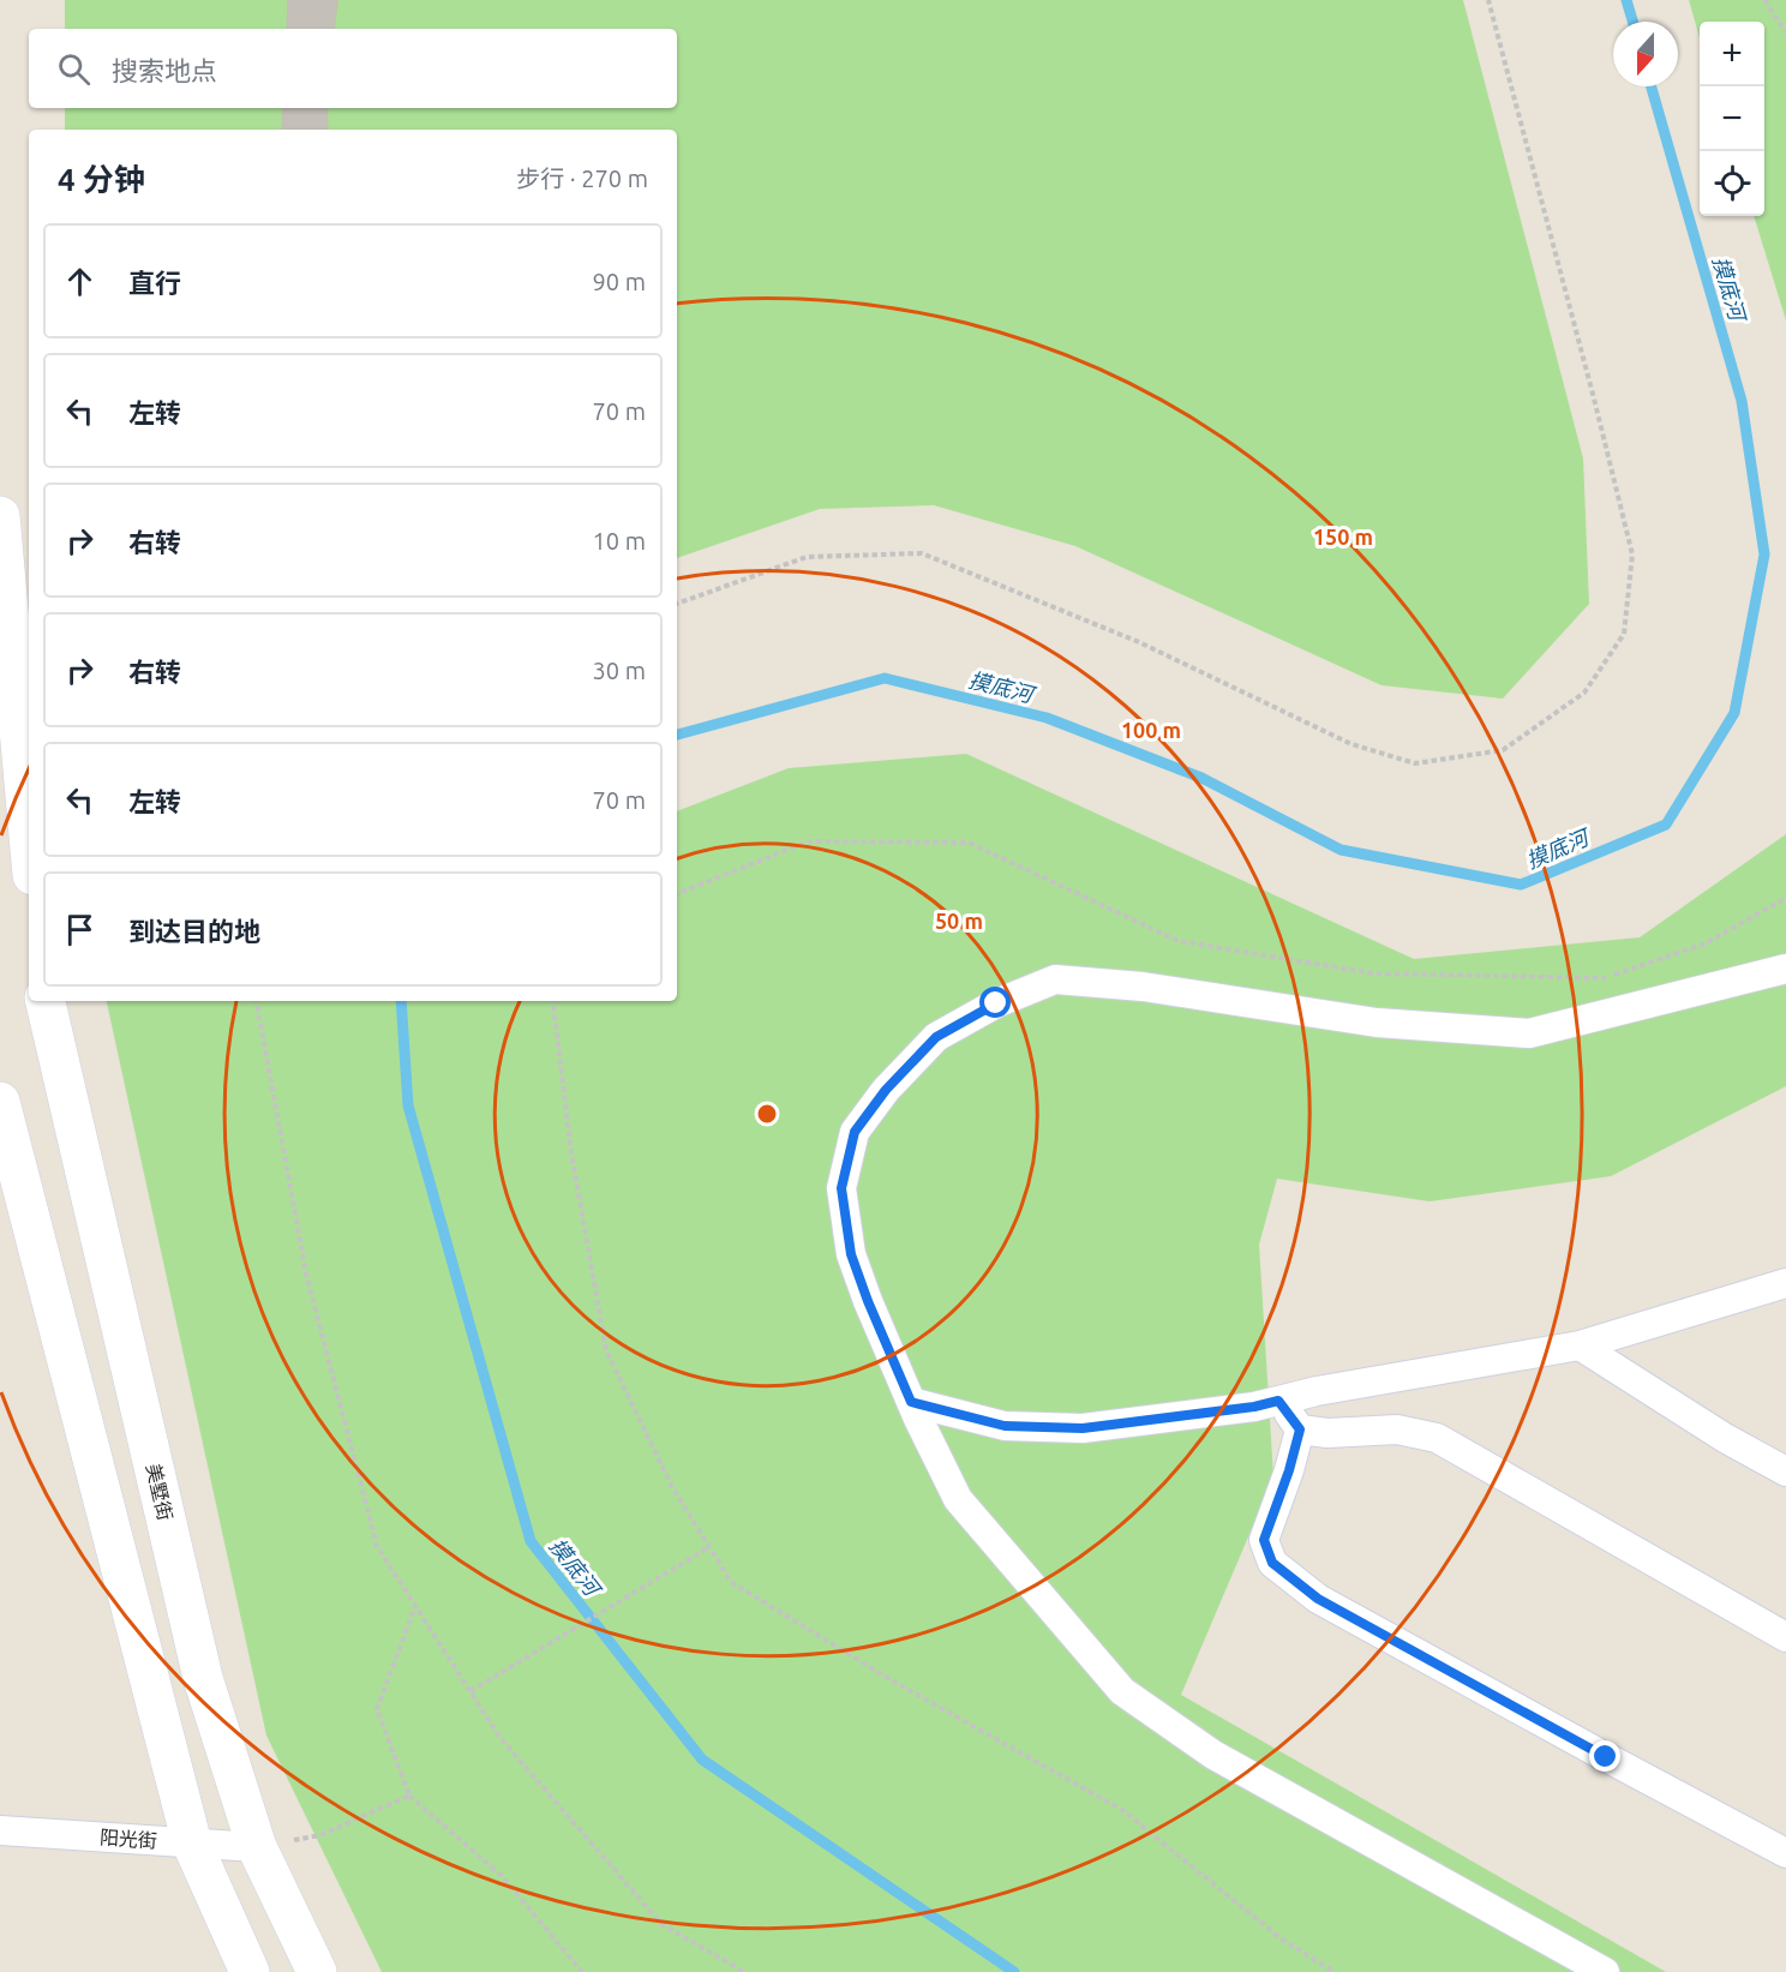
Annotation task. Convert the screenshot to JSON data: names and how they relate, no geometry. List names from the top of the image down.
{
  "streets": {
    "street": ["美墅街", "阳光街"]
  },
  "crossings": [
    ["美墅街", "阳光街"]
  ],
  "water": ["摸底河"],
  "north": "bottom",
  "page": {
    "map_buttons": ["+", "−"],
    "search": "搜索地点",
    "heading": ["4 分钟", "步行 · 270 m"],
    "list": [
      ["直行", "90 m"],
      ["左转", "70 m"],
      ["右转", "10 m"],
      ["右转", "30 m"],
      ["左转", "70 m"],
      "到达目的地"
    ]
  },
  "rings": ["150 m", "100 m", "50 m"]
}
